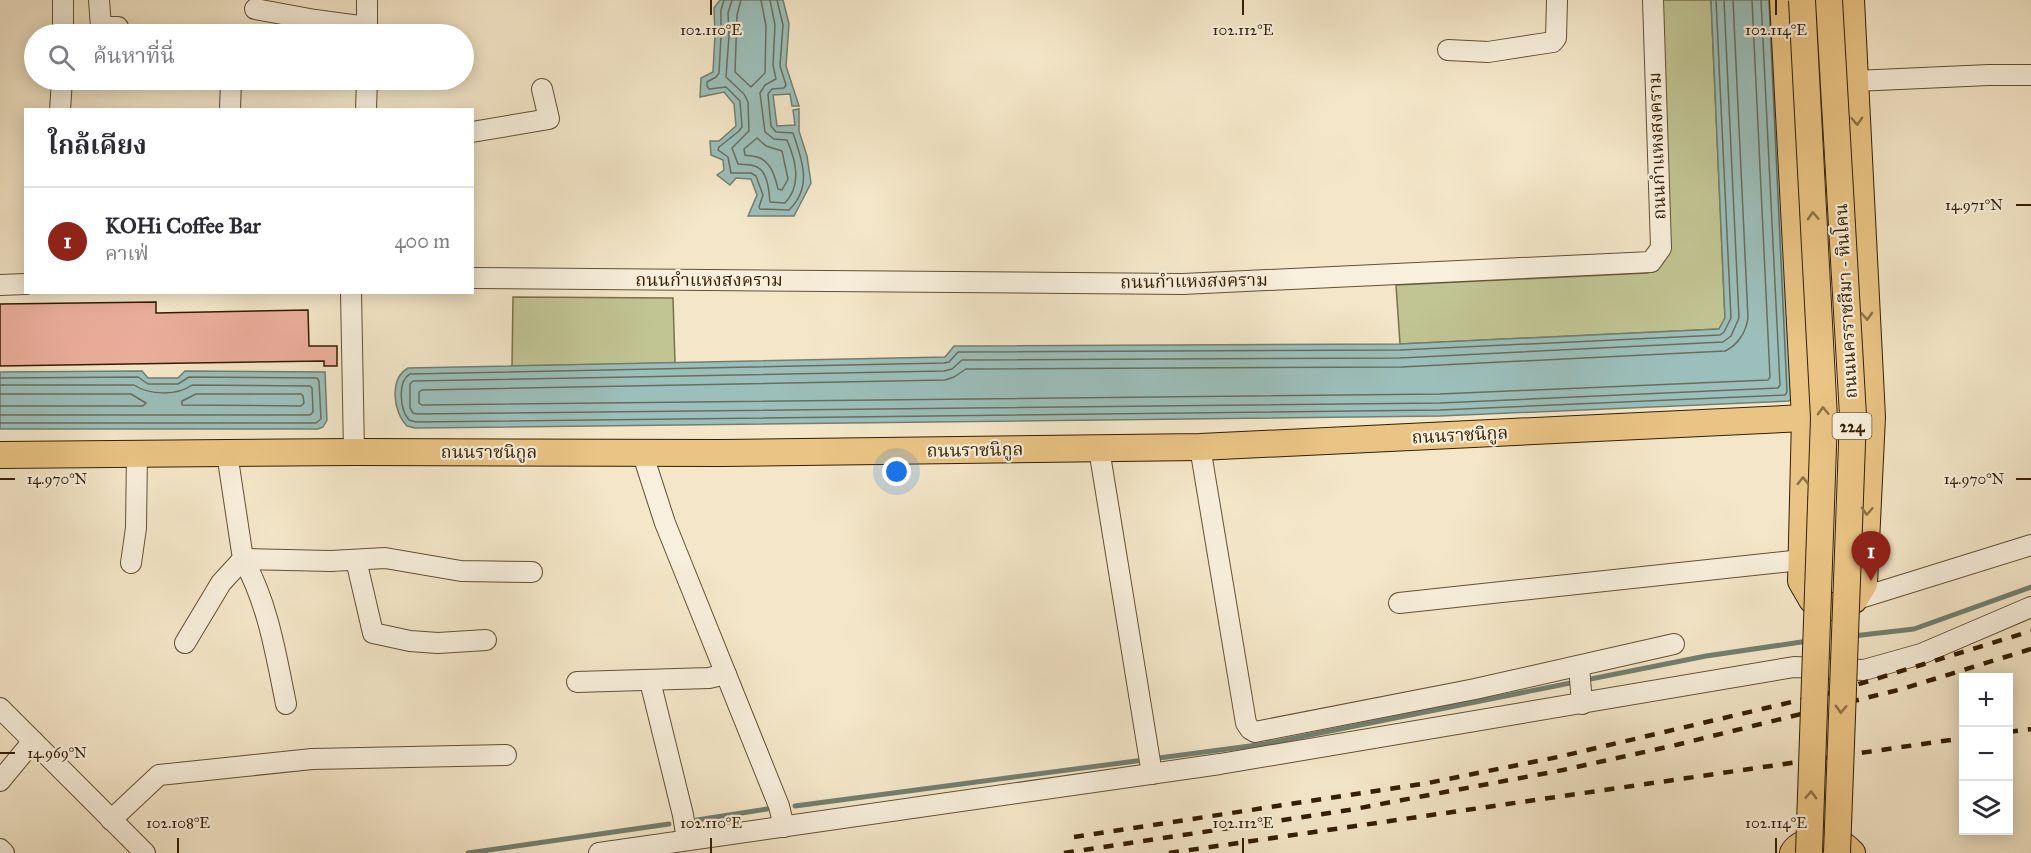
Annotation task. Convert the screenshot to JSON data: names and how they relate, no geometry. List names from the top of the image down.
{
  "streets": {
    "main road": ["ถนนนครราชสีมา - หินโคน", "224", "ถนนราชนิกูล"],
    "street": ["ถนนกำแหงสงคราม"]
  },
  "page": {
    "search": "ค้นหาที่นี่",
    "heading": "ใกล้เคียง",
    "list": [
      {
        "mark": "1",
        "name": "KOHi Coffee Bar",
        "note": "คาเฟ่",
        "value": "400 m"
      }
    ],
    "pins": "1",
    "map_buttons": ["+", "−"]
  },
  "coordinates": [
    "102.110°E",
    "102.112°E",
    "102.114°E",
    "14.971°N",
    "14.970°N",
    "14.969°N",
    "102.108°E"
  ]
}
